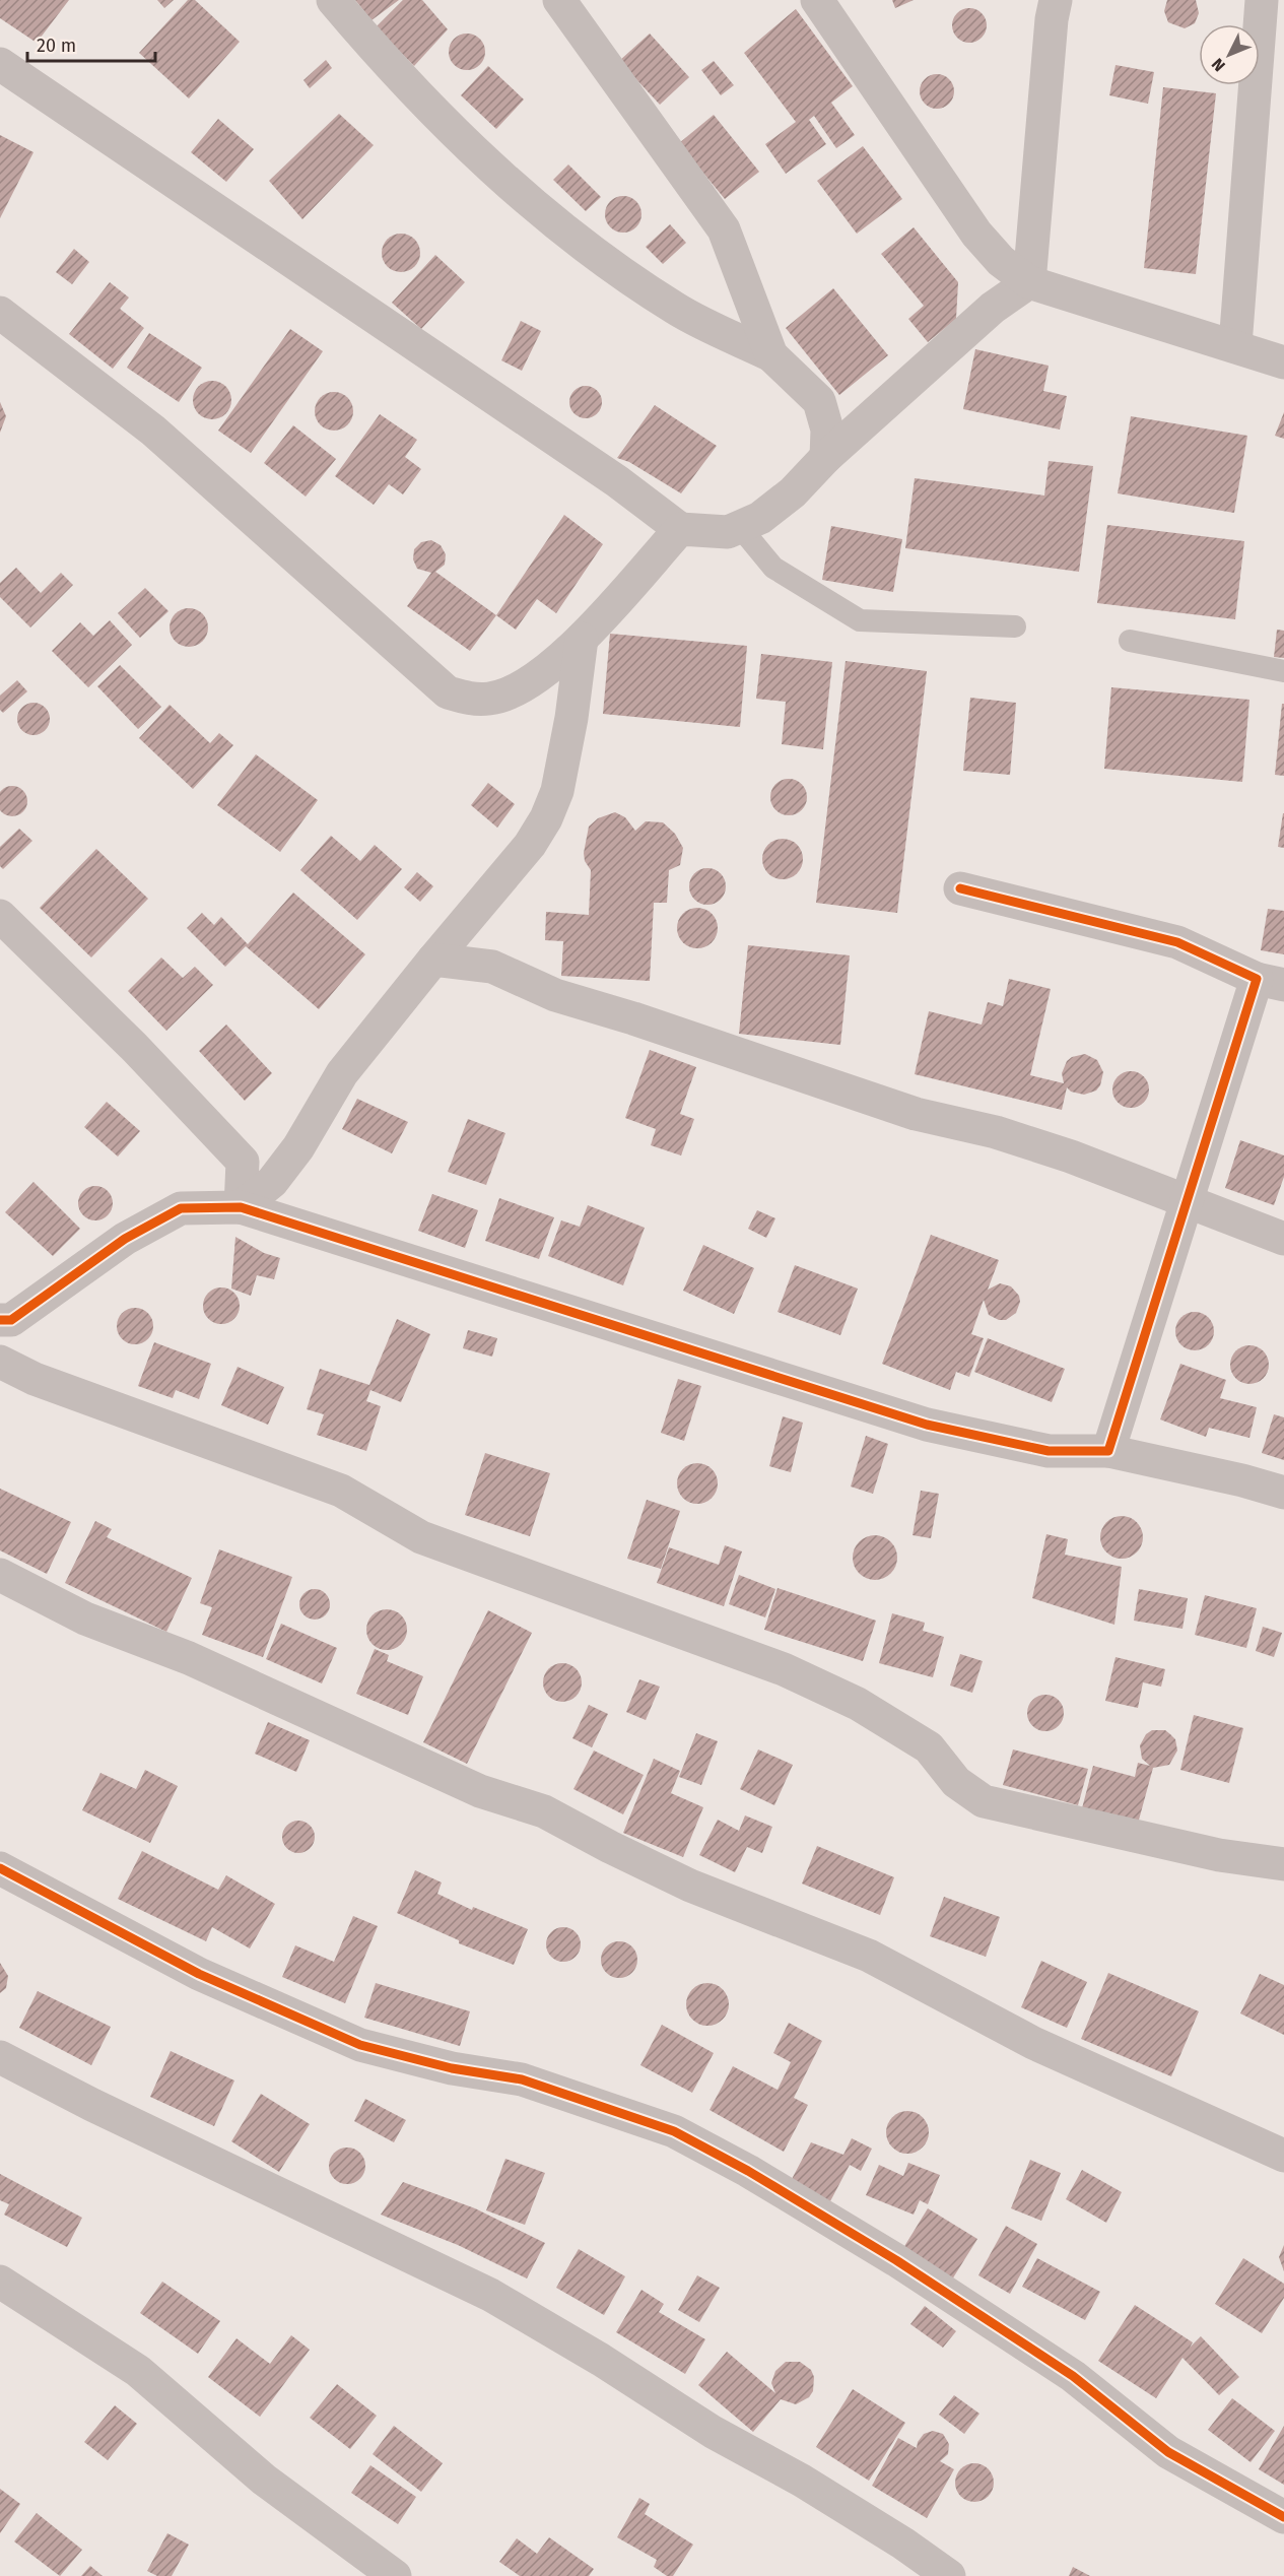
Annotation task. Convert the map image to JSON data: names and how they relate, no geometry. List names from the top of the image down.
{
  "scale_bar": "20 m",
  "north": "bottom left"
}
